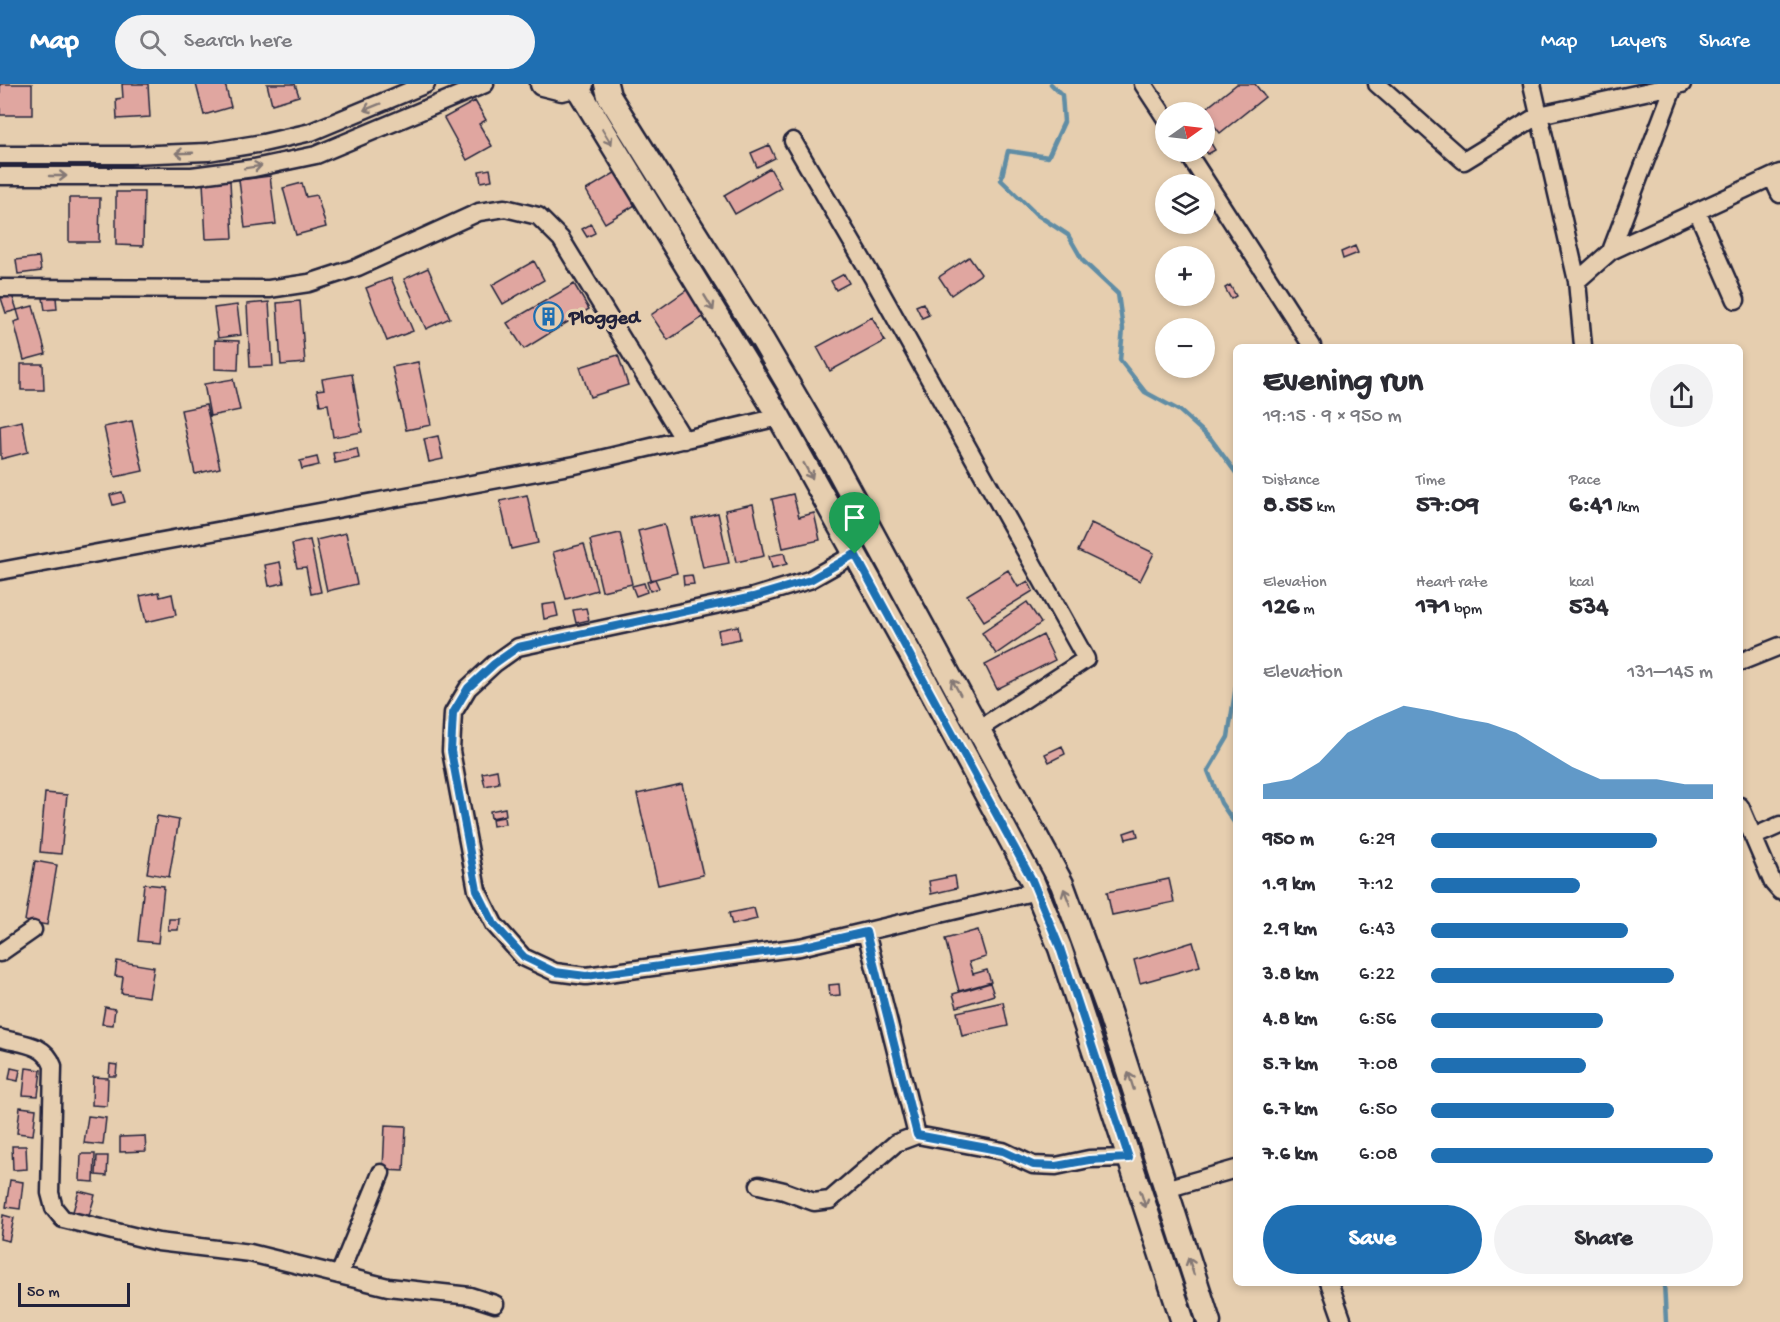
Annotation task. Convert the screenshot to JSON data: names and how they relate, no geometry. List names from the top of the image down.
{
  "places": {
    "building": ["Plogged"]
  },
  "scale_bar": "50 m",
  "north": "right",
  "page": {
    "header": "Map",
    "search": "Search here",
    "nav": ["Map", "Layers", "Share"],
    "map_buttons": ["+", "−"],
    "heading": ["Evening run", "19:15 · 9 × 950 m"],
    "stats": [
      ["Distance", "8.55 km"],
      ["Time", "57:09"],
      ["Pace", "6:41 /km"],
      ["Elevation", "126 m"],
      ["Heart rate", "171 bpm"],
      ["kcal", "534"]
    ],
    "chart": ["Elevation", "131–145 m"],
    "list": [
      {
        "name": "950 m",
        "note": "6:29"
      },
      {
        "name": "1.9 km",
        "note": "7:12"
      },
      {
        "name": "2.9 km",
        "note": "6:43"
      },
      {
        "name": "3.8 km",
        "note": "6:22"
      },
      {
        "name": "4.8 km",
        "note": "6:56"
      },
      {
        "name": "5.7 km",
        "note": "7:08"
      },
      {
        "name": "6.7 km",
        "note": "6:50"
      },
      {
        "name": "7.6 km",
        "note": "6:08"
      }
    ],
    "buttons": ["Save", "Share"],
    "scale": "50 m"
  }
}
